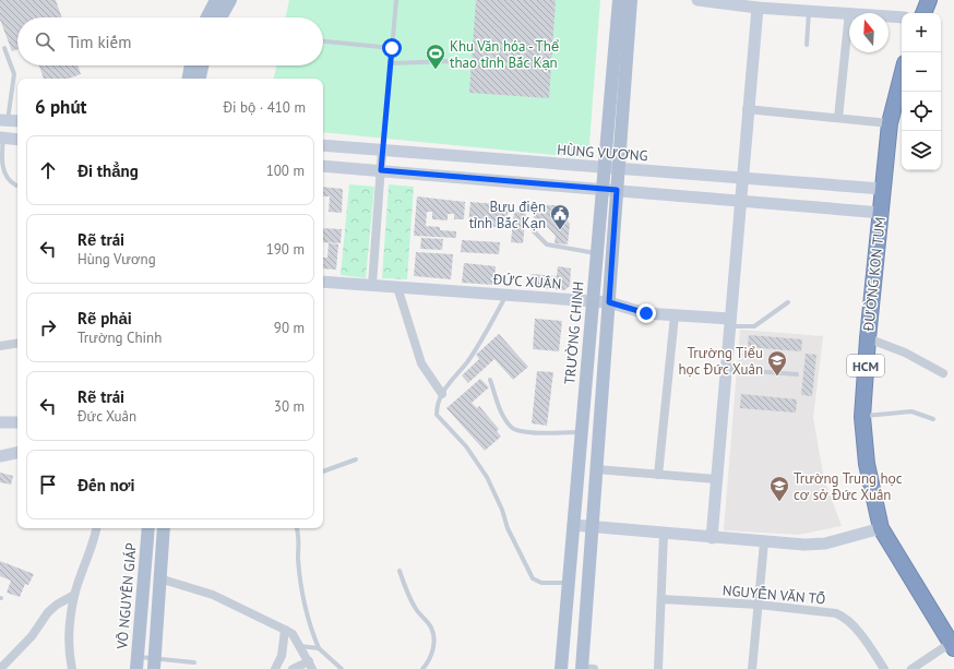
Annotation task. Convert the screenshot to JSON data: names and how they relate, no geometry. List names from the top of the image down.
{
  "streets": {
    "highway": ["ĐƯỜNG KON TUM", "HCM"],
    "main road": ["TRƯỜNG CHINH", "VÕ NGUYÊN GIÁP"],
    "street": ["HÙNG VƯƠNG", "ĐỨC XUÂN", "NGUYỄN VĂN TỐ"]
  },
  "crossings": [
    ["HÙNG VƯƠNG", "ĐƯỜNG KON TUM"],
    ["HÙNG VƯƠNG", "TRƯỜNG CHINH"],
    ["ĐỨC XUÂN", "TRƯỜNG CHINH"]
  ],
  "places": {
    "sports": ["Khu Văn hóa - Thể thao tỉnh Bắc Kạn"],
    "public building": ["Bưu điện tỉnh Bắc Kạn"],
    "school or university": ["Trường Tiểu học Đức Xuân", "Trường Trung học cơ sở Đức Xuân"]
  },
  "north": "top",
  "page": {
    "map_buttons": ["+", "−"],
    "search": "Tìm kiếm",
    "heading": ["6 phút", "Đi bộ · 410 m"],
    "list": [
      ["Đi thẳng", "100 m"],
      ["Rẽ trái", "Hùng Vương", "190 m"],
      ["Rẽ phải", "Trường Chinh", "90 m"],
      ["Rẽ trái", "Đức Xuân", "30 m"],
      "Đến nơi"
    ]
  }
}
